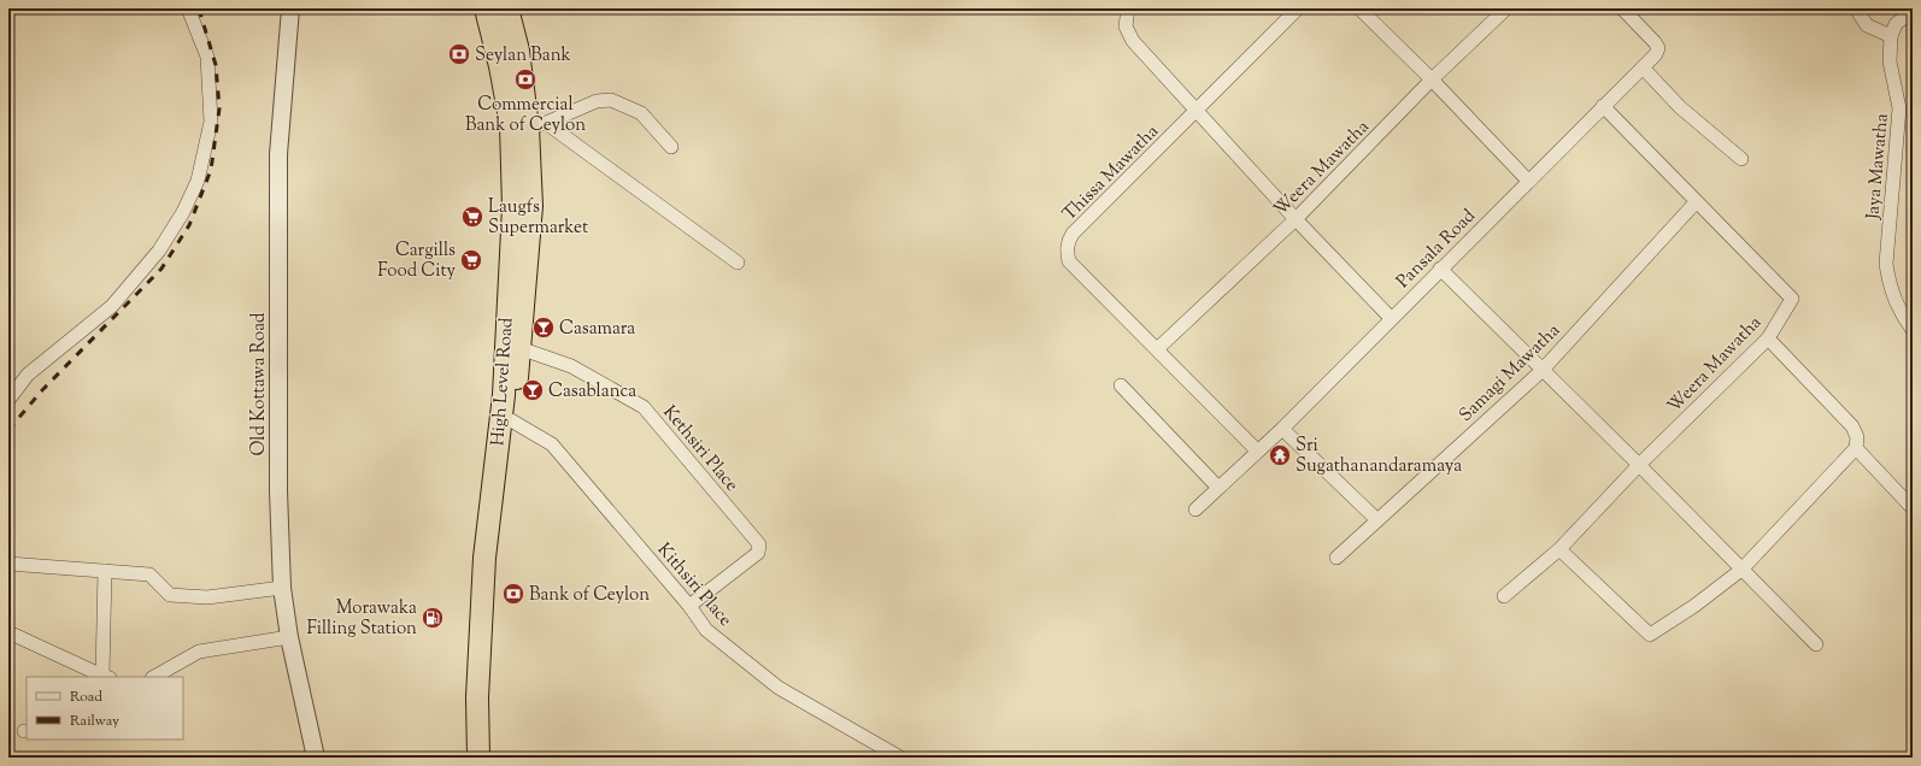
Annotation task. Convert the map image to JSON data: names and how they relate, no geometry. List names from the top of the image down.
{
  "streets": {
    "highway": ["High Level Road"],
    "street": [
      "Jaya Mawatha",
      "Weera Mawatha",
      "Thissa Mawatha",
      "Pansala Road",
      "Samagi Mawatha",
      "Old Kottawa Road",
      "Kethsiri Place",
      "Kithsiri Place"
    ]
  },
  "crossings": [
    ["Weera Mawatha", "Thissa Mawatha"],
    ["Weera Mawatha", "Pansala Road"],
    ["Weera Mawatha", "Samagi Mawatha"],
    ["Thissa Mawatha", "Pansala Road"],
    ["High Level Road", "Kethsiri Place"],
    ["High Level Road", "Kithsiri Place"],
    ["Kethsiri Place", "Kithsiri Place"]
  ],
  "places": {
    "bank": ["Seylan Bank", "Commercial Bank of Ceylon", "Bank of Ceylon"],
    "supermarket": ["Laugfs Supermarket", "Cargills Food City"],
    "bar": ["Casamara", "Casablanca"],
    "temple": ["Sri Sugathanandaramaya"],
    "fuel station": ["Morawaka Filling Station"]
  },
  "legend": ["Road", "Railway"]
}
